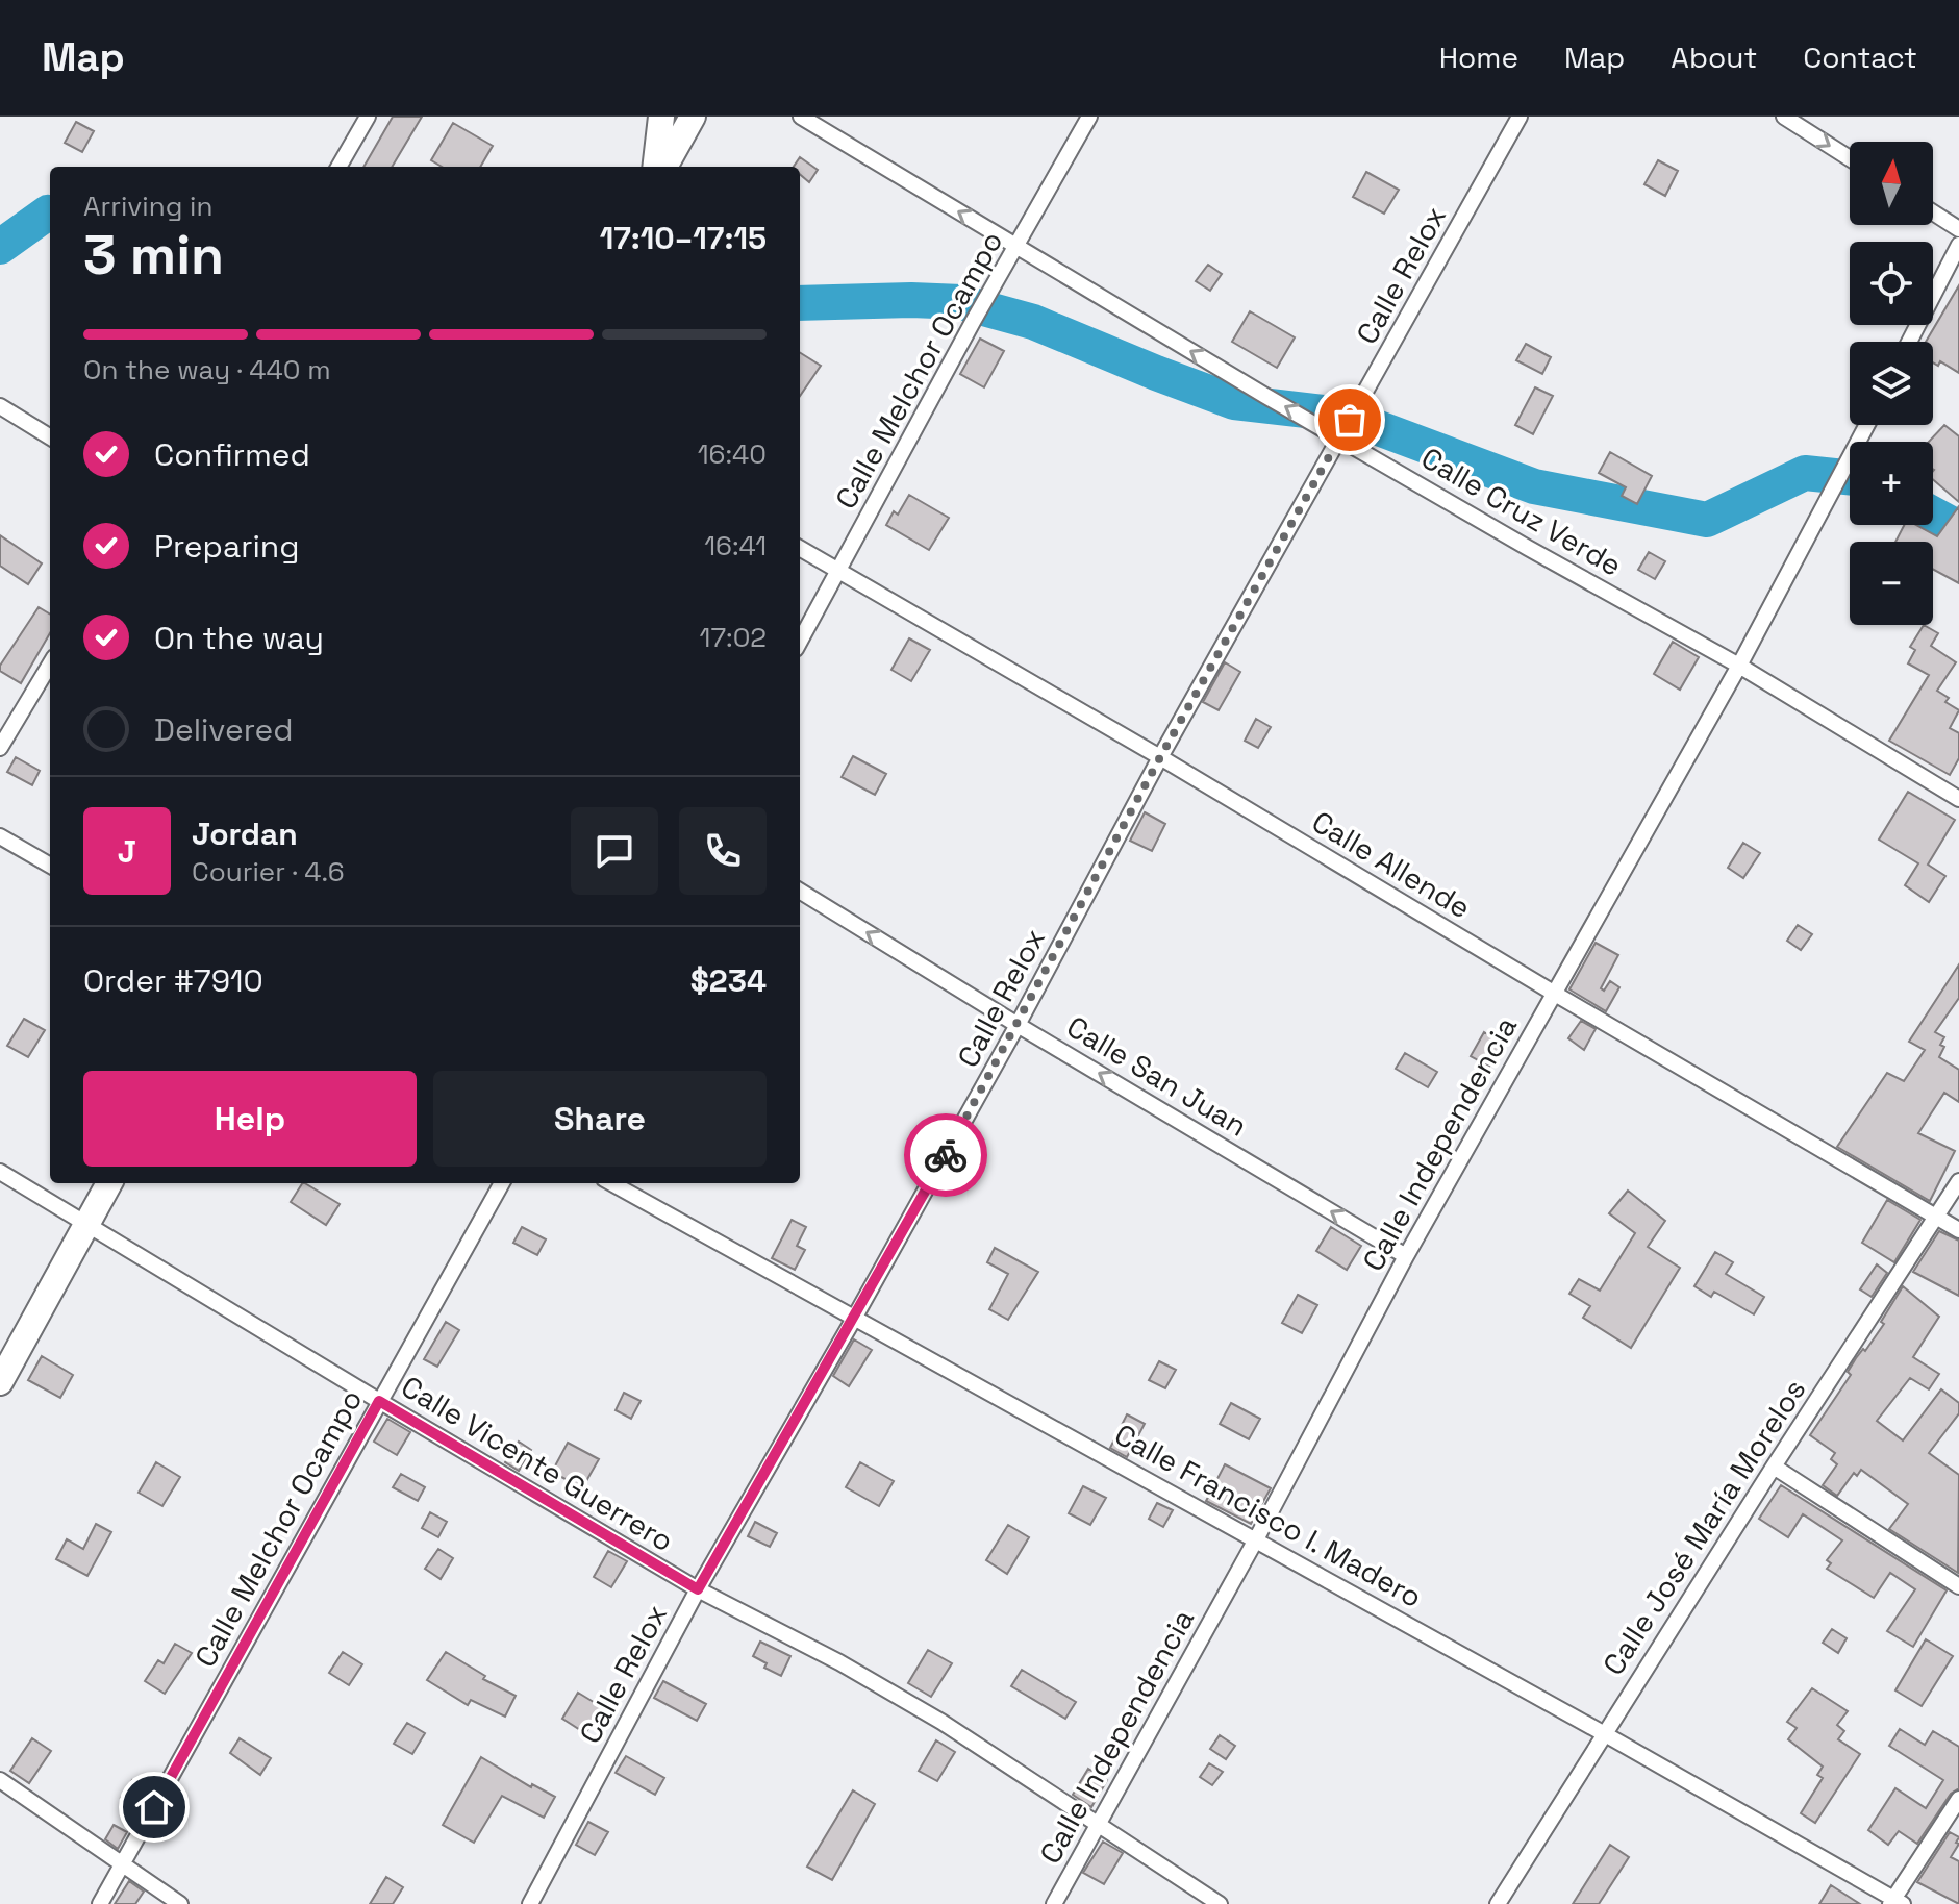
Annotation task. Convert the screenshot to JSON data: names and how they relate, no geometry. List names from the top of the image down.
{
  "streets": {
    "street": [
      "Calle Relox",
      "Calle Melchor Ocampo",
      "Calle Cruz Verde",
      "Calle Allende",
      "Calle San Juan",
      "Calle Independencia",
      "Calle Vicente Guerrero",
      "Calle Francisco I. Madero",
      "Calle José María Morelos"
    ]
  },
  "crossings": [
    ["Calle Relox", "Calle Cruz Verde"],
    ["Calle Relox", "Calle Allende"],
    ["Calle Relox", "Calle San Juan"],
    ["Calle Relox", "Calle Vicente Guerrero"],
    ["Calle Relox", "Calle Francisco I. Madero"],
    ["Calle Melchor Ocampo", "Calle Cruz Verde"],
    ["Calle Melchor Ocampo", "Calle Allende"],
    ["Calle Melchor Ocampo", "Calle Vicente Guerrero"],
    ["Calle Cruz Verde", "Calle Independencia"],
    ["Calle Allende", "Calle Independencia"],
    ["Calle Allende", "Calle José María Morelos"],
    ["Calle San Juan", "Calle Independencia"],
    ["Calle Independencia", "Calle Vicente Guerrero"],
    ["Calle Independencia", "Calle Francisco I. Madero"],
    ["Calle Francisco I. Madero", "Calle José María Morelos"]
  ],
  "one_way": ["Calle Cruz Verde", "Calle San Juan"],
  "north": "top",
  "page": {
    "header": "Map",
    "nav": [
      "Home",
      "Map",
      "About",
      "Contact"
    ],
    "map_buttons": ["+", "−"],
    "heading": ["3 min", "Arriving in", "17:10–17:15"],
    "panel": [
      "Jordan",
      "Courier · 4.6",
      "Order #7910",
      "$234"
    ],
    "bar": "On the way · 440 m",
    "list": [
      ["Confirmed", "16:40"],
      ["Preparing", "16:41"],
      ["On the way", "17:02"],
      "Delivered"
    ],
    "round": "J",
    "buttons": ["Help", "Share"]
  }
}
